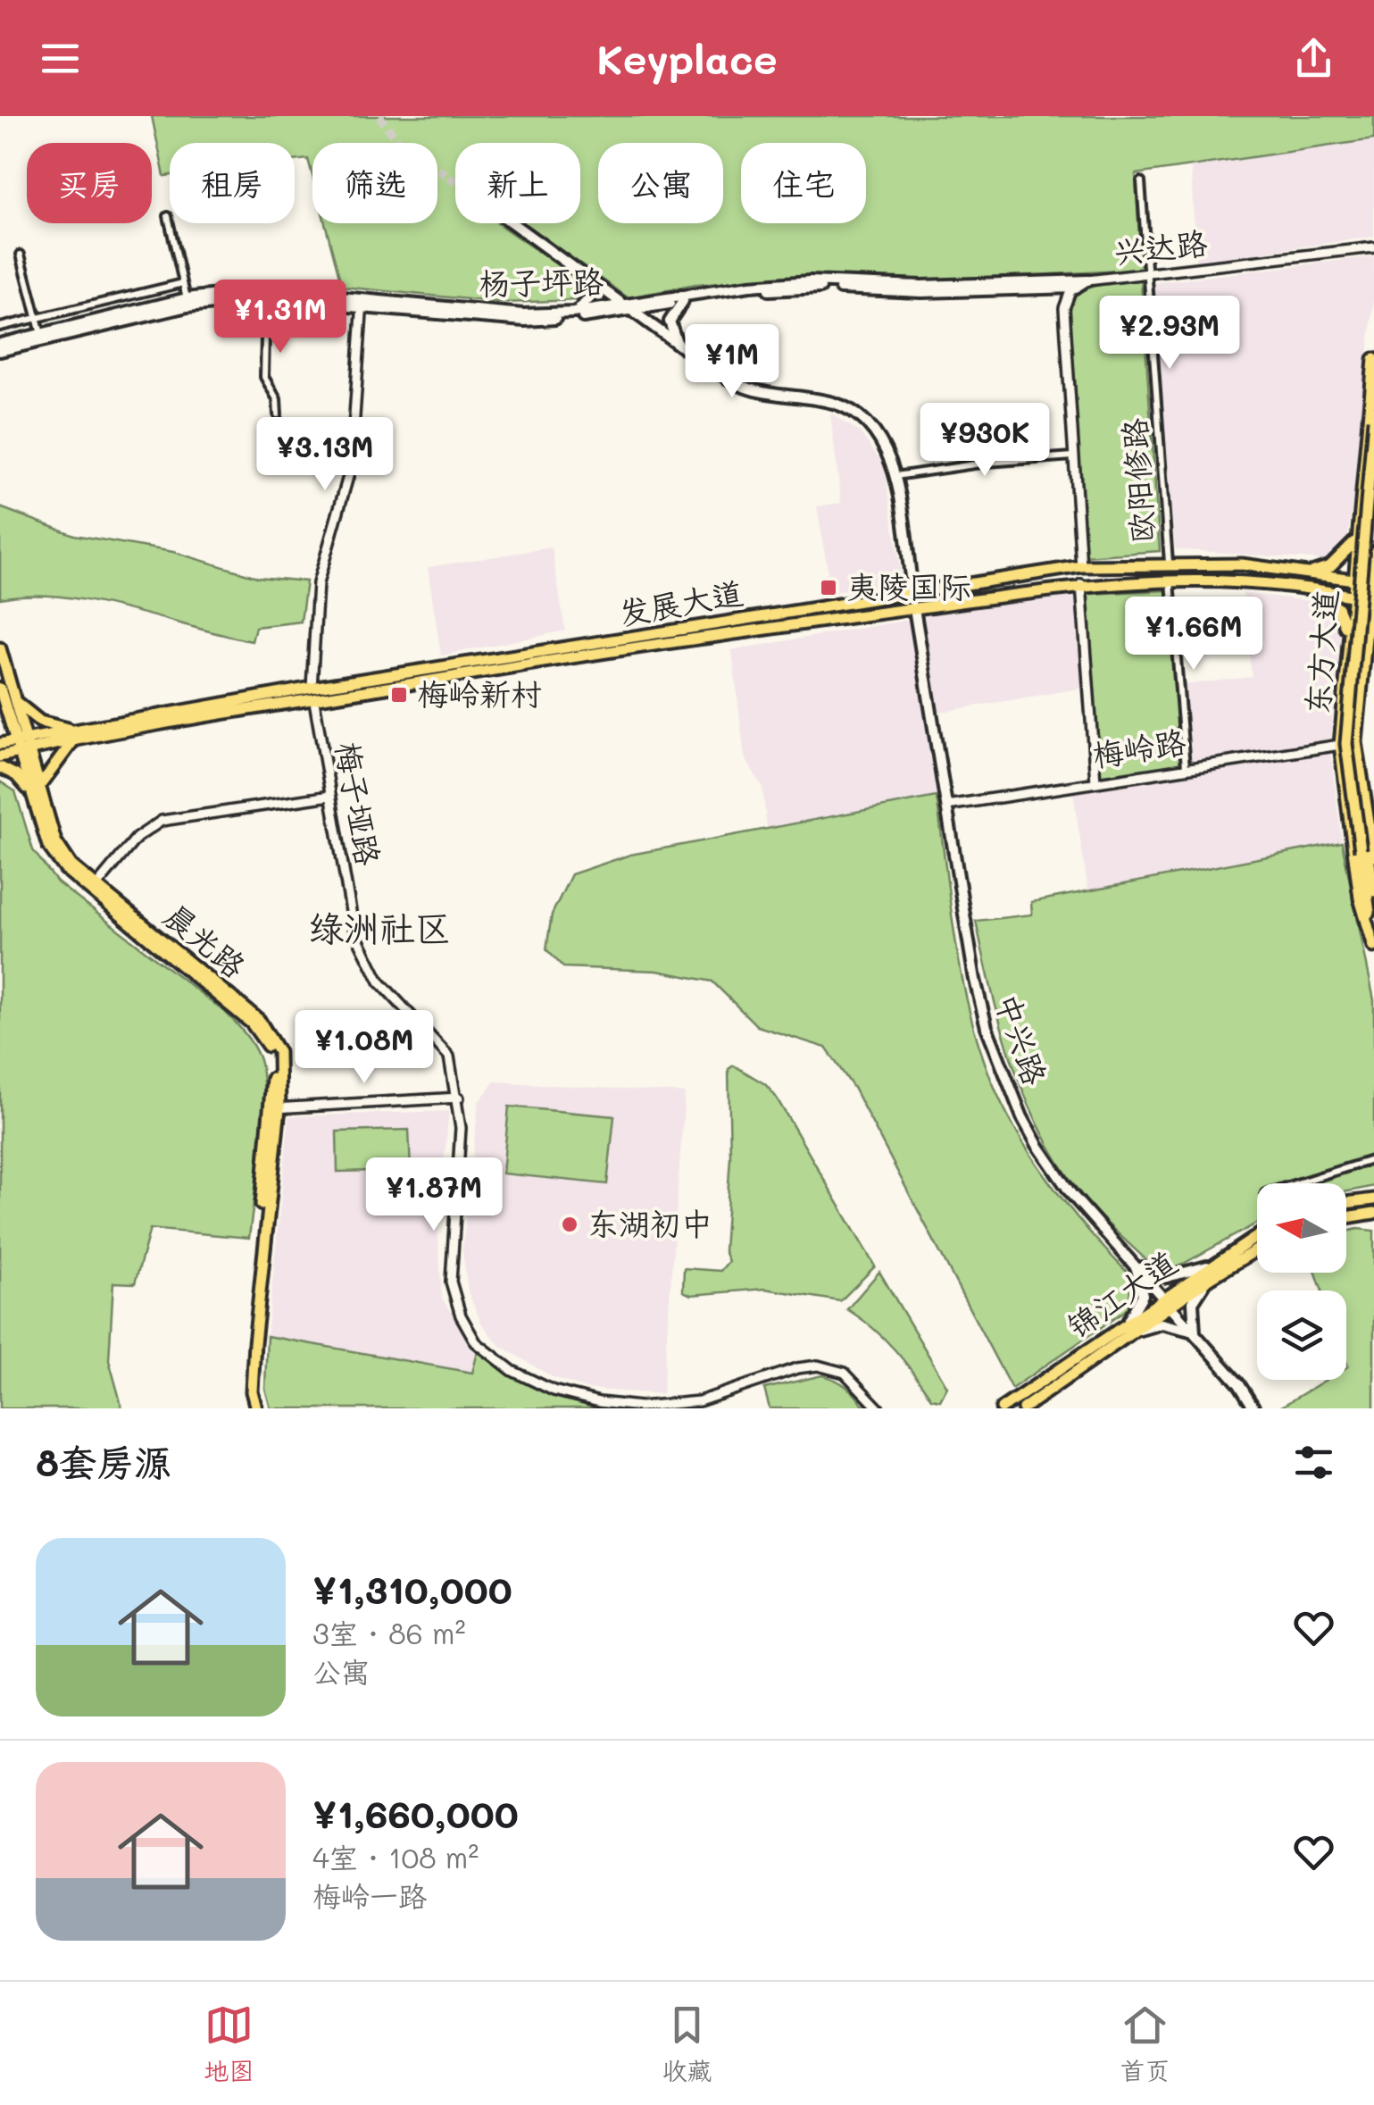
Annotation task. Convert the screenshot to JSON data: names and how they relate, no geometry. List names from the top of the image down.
{
  "streets": {
    "main road": [
      "杨子坪路",
      "发展大道",
      "东方大道",
      "晨光路",
      "中兴路",
      "锦江大道"
    ],
    "street": [
      "兴达路",
      "欧阳修路",
      "梅岭路",
      "梅子垭路"
    ]
  },
  "crossings": [
    ["兴达路", "杨子坪路"],
    ["兴达路", "欧阳修路"],
    ["兴达路", "发展大道"],
    ["欧阳修路", "发展大道"],
    ["发展大道", "东方大道"],
    ["发展大道", "梅子垭路"],
    ["发展大道", "晨光路"],
    ["发展大道", "中兴路"],
    ["东方大道", "梅岭路"],
    ["梅岭路", "中兴路"],
    ["中兴路", "锦江大道"]
  ],
  "districts": ["绿洲社区"],
  "places": {
    "transit": ["夷陵国际", "梅岭新村"],
    "other": ["东湖初中"]
  },
  "north": "left",
  "page": {
    "header": "Keyplace",
    "chip": [
      "买房",
      "租房",
      "筛选",
      "新上",
      "公寓",
      "住宅"
    ],
    "price": [
      "¥1.31M",
      "¥2.93M",
      "¥1M",
      "¥930K",
      "¥3.13M",
      "¥1.66M",
      "¥1.08M",
      "¥1.87M"
    ],
    "heading": "8套房源",
    "list": [
      {
        "name": "¥1,310,000",
        "note": "3室 · 86 m² · 公寓"
      },
      {
        "name": "¥1,660,000",
        "note": "4室 · 108 m² · 梅岭一路"
      }
    ],
    "tabs": ["地图", "收藏", "首页"]
  }
}
